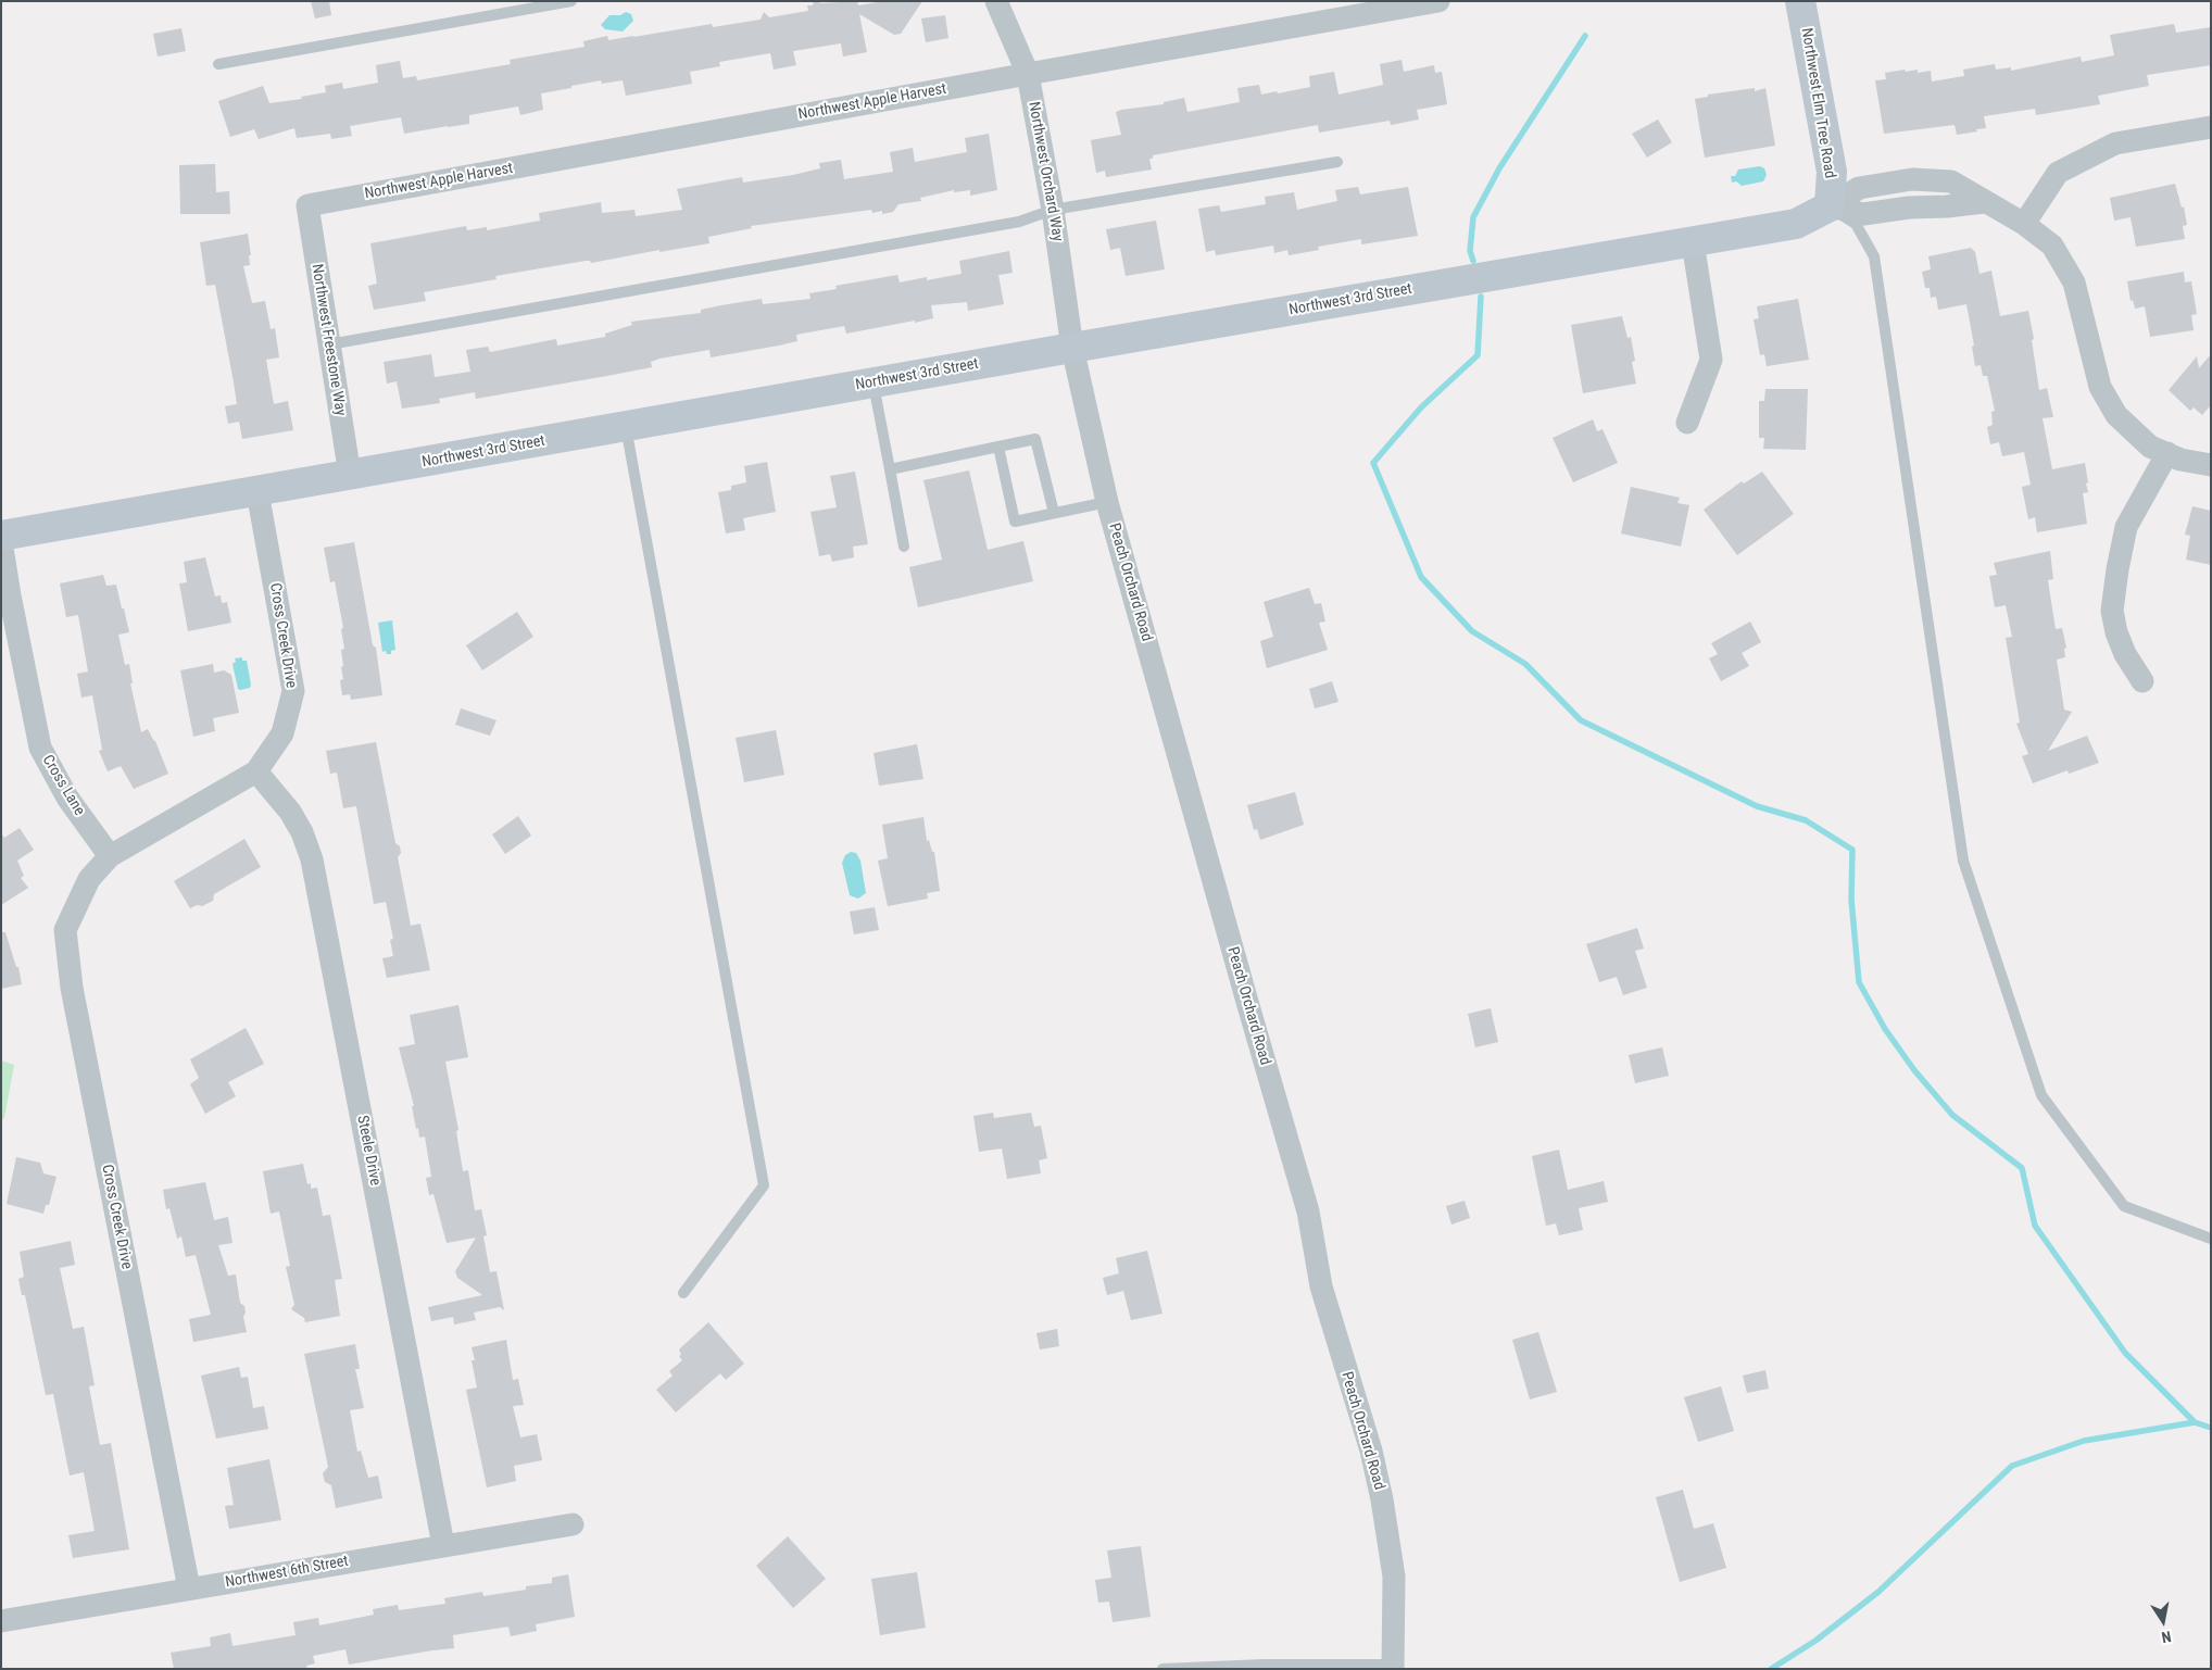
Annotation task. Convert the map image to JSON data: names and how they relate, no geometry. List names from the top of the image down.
{
  "streets": {
    "street": [
      "Northwest Apple Harvest",
      "Northwest Elm Tree Road",
      "Northwest Orchard Way",
      "Northwest 3rd Street",
      "Northwest Freestone Way",
      "Peach Orchard Road",
      "Cross Creek Drive",
      "Cross Lane",
      "Steele Drive",
      "Northwest 6th Street"
    ]
  },
  "crossings": [
    ["Northwest Apple Harvest", "Northwest Orchard Way"],
    ["Northwest Apple Harvest", "Northwest Freestone Way"],
    ["Northwest Elm Tree Road", "Northwest 3rd Street"],
    ["Northwest Orchard Way", "Northwest 3rd Street"],
    ["Northwest Orchard Way", "Peach Orchard Road"],
    ["Northwest 3rd Street", "Northwest Freestone Way"],
    ["Northwest 3rd Street", "Peach Orchard Road"],
    ["Northwest 3rd Street", "Cross Creek Drive"],
    ["Cross Creek Drive", "Cross Lane"],
    ["Cross Creek Drive", "Steele Drive"],
    ["Cross Creek Drive", "Northwest 6th Street"],
    ["Steele Drive", "Northwest 6th Street"]
  ],
  "north": "bottom"
}
